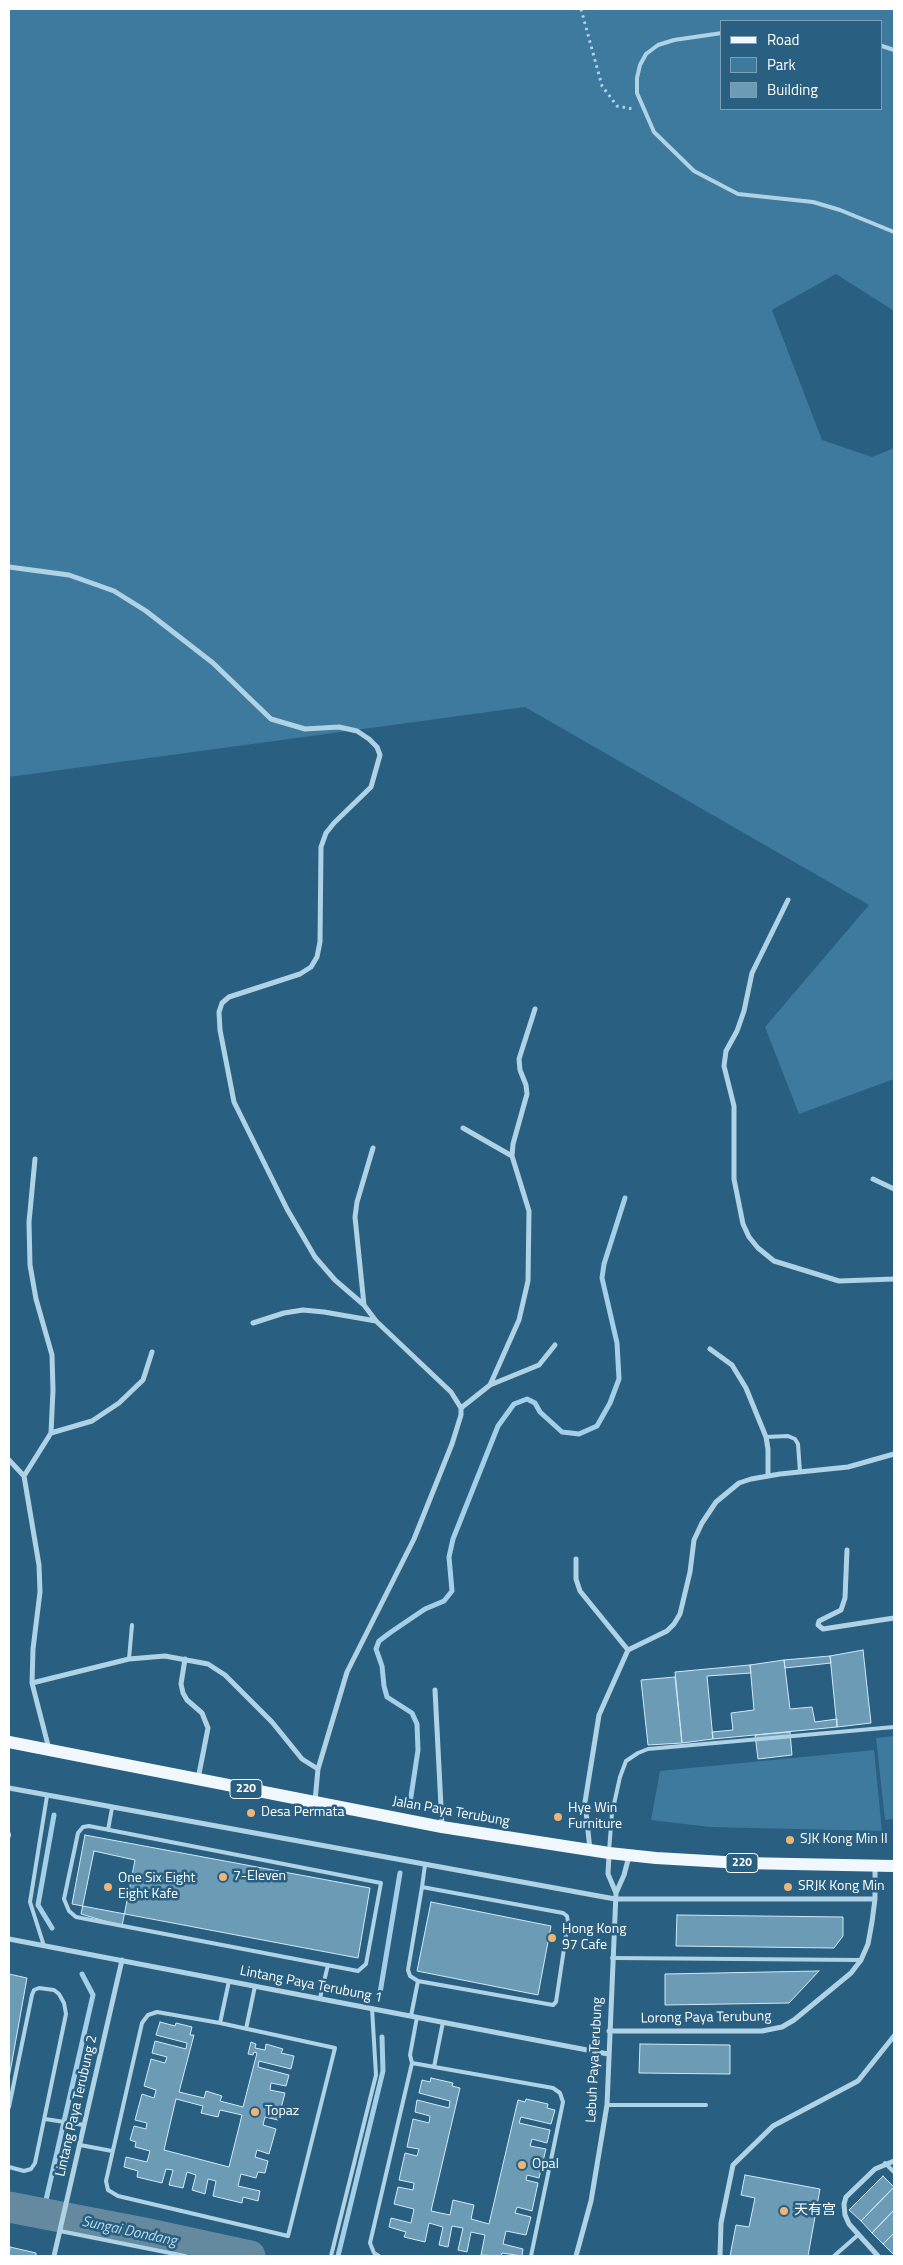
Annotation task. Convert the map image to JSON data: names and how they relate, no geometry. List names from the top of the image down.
{
  "streets": {
    "main road": ["220", "Jalan Paya Terubung"],
    "street": [
      "Lintang Paya Terubung 1",
      "Lorong Paya Terubung",
      "Lebuh Paya Terubung",
      "Lintang Paya Terubung 2"
    ]
  },
  "crossings": [
    ["Jalan Paya Terubung", "Lorong Paya Terubung"],
    ["Jalan Paya Terubung", "Lebuh Paya Terubung"],
    ["Lintang Paya Terubung 1", "Lebuh Paya Terubung"],
    ["Lintang Paya Terubung 1", "Lintang Paya Terubung 2"],
    ["Lorong Paya Terubung", "Lebuh Paya Terubung"]
  ],
  "water": ["Sungai Dondang"],
  "places": [
    "Desa Permata",
    "Hye Win Furniture",
    "SJK Kong Min II",
    "7-Eleven",
    "One Six Eight Eight Kafe",
    "SRJK Kong Min",
    "Hong Kong 97 Cafe",
    "Topaz",
    "Opal",
    "天有宫"
  ],
  "legend": ["Road", "Park", "Building"]
}
